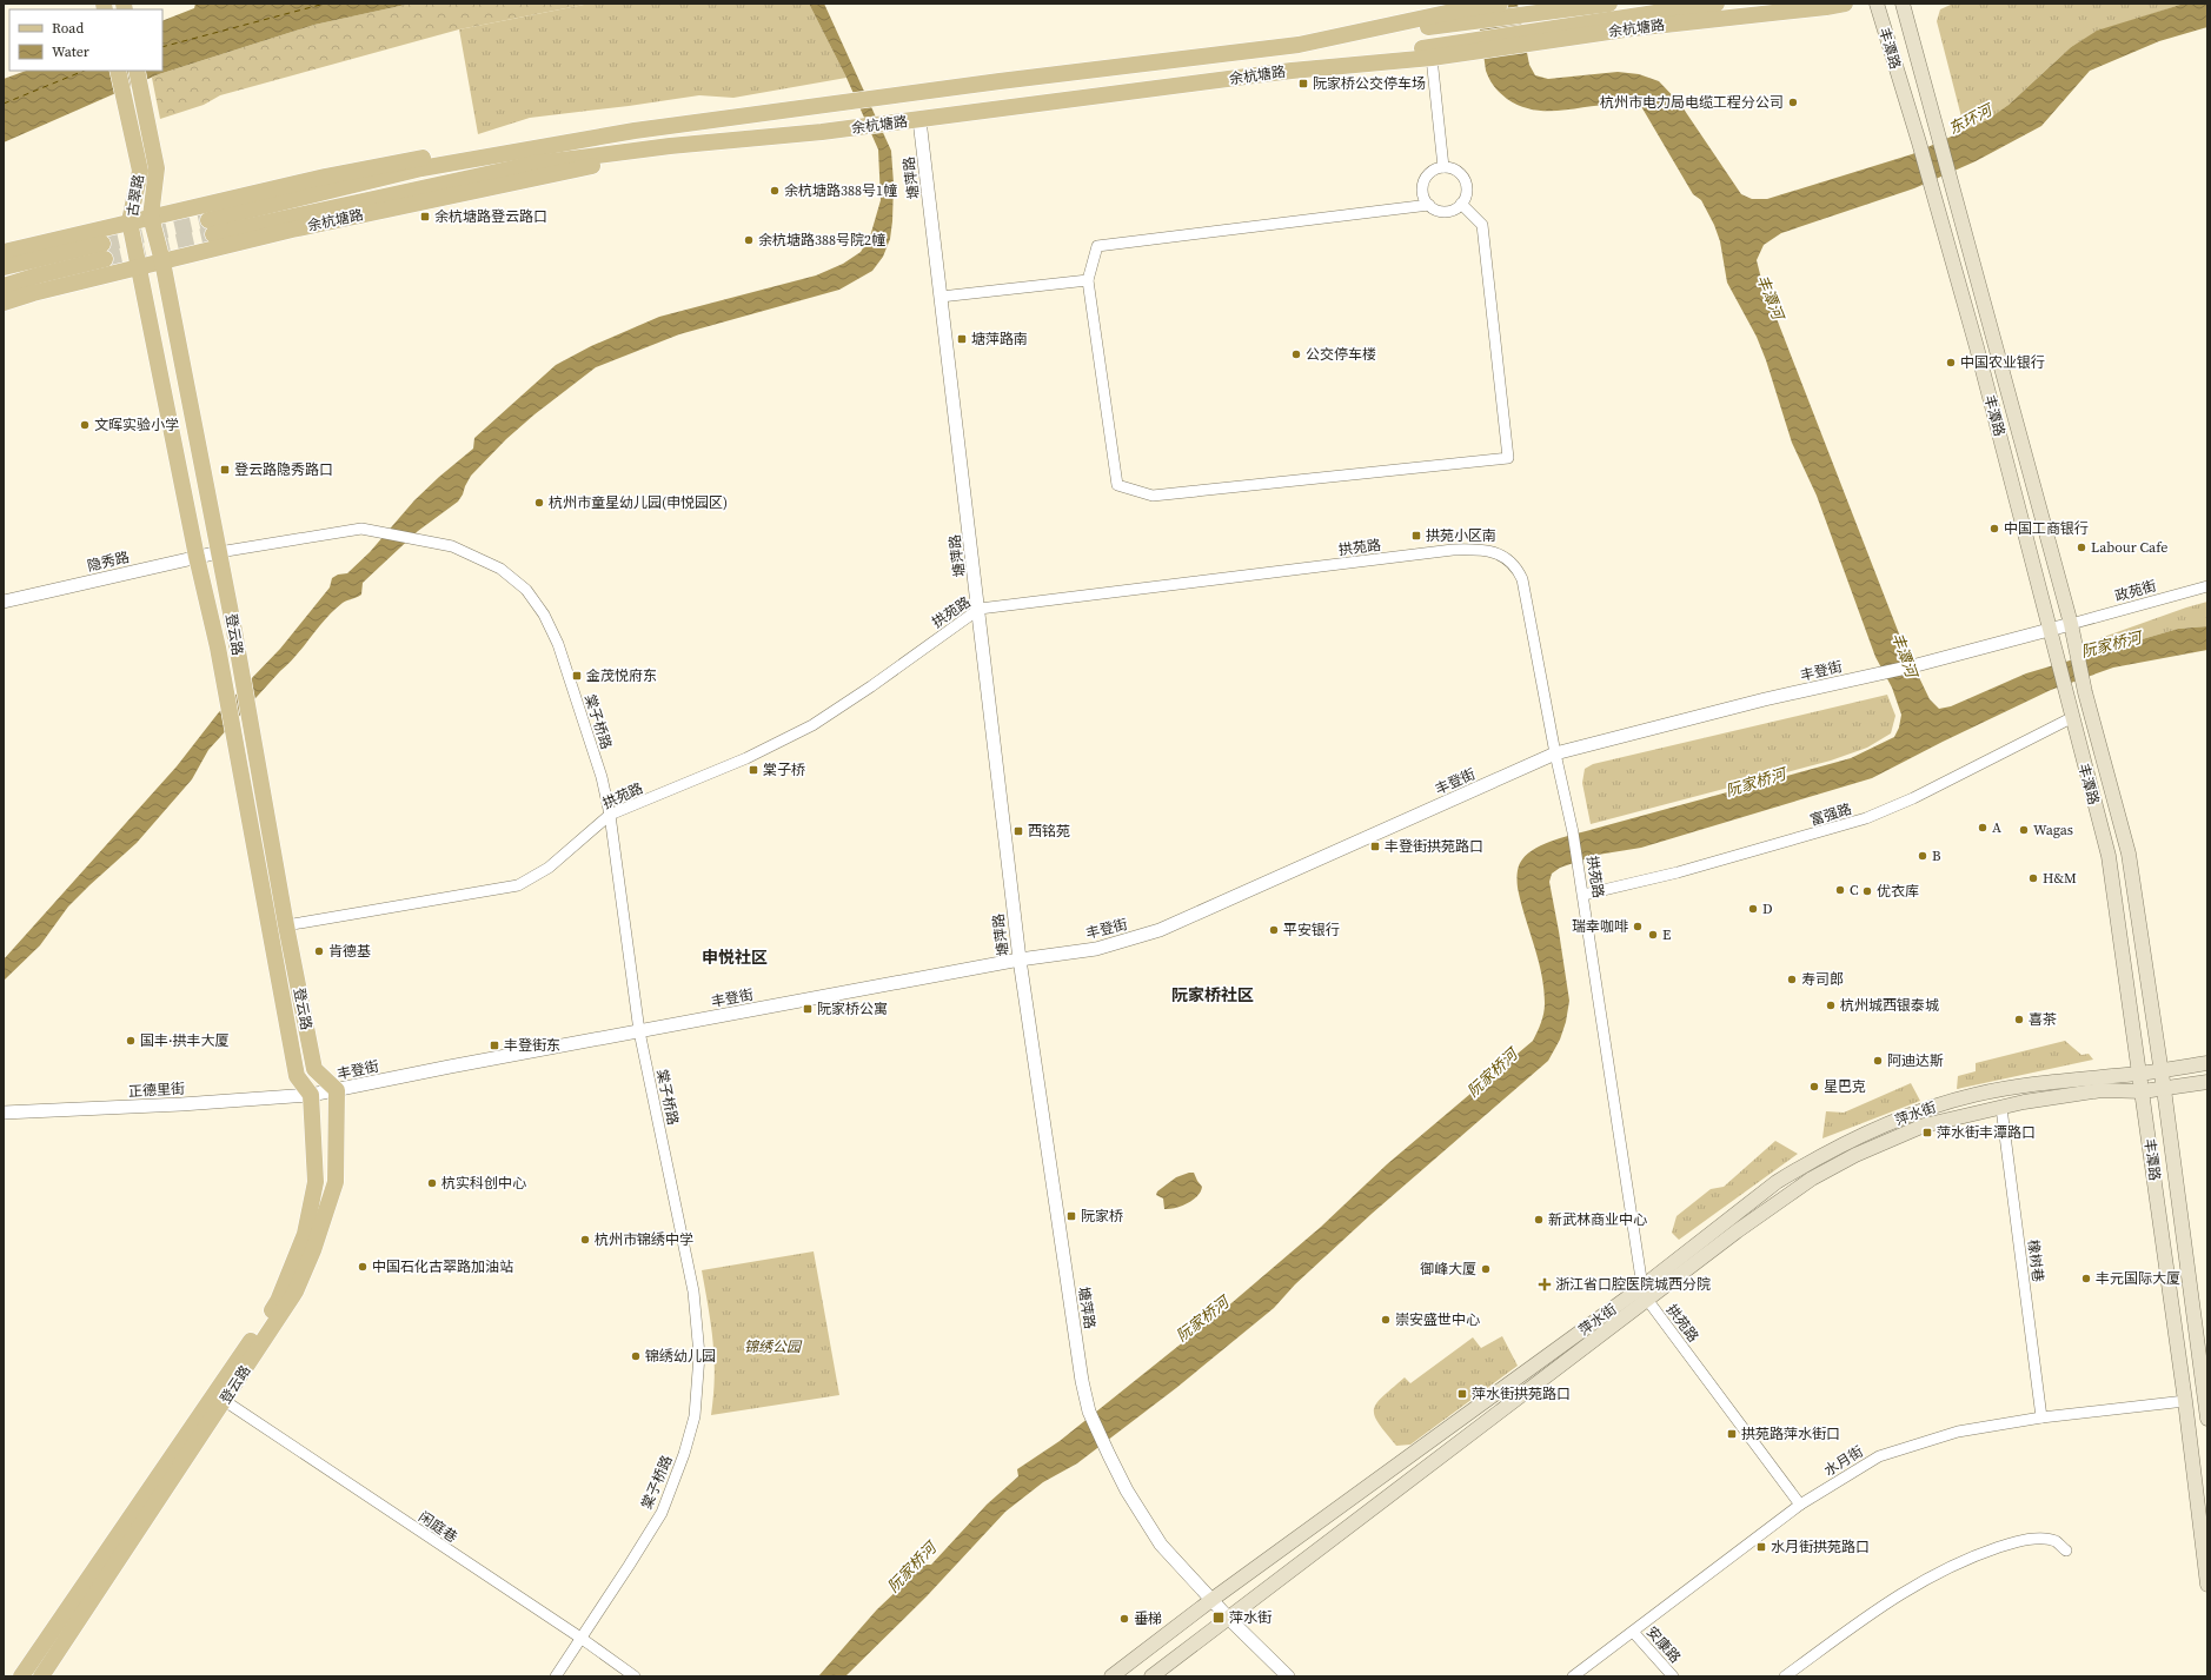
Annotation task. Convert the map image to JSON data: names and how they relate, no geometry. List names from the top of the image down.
{
  "streets": {
    "main road": [
      "余杭塘路",
      "丰潭路",
      "古翠路",
      "登云路",
      "萍水街"
    ],
    "street": [
      "塘萍路",
      "拱苑路",
      "隐秀路",
      "政苑街",
      "丰登街",
      "棠子桥路",
      "富强路",
      "正德里街",
      "橡树巷",
      "水月街",
      "闲庭巷",
      "安康路"
    ]
  },
  "crossings": [
    ["余杭塘路", "塘萍路"],
    ["余杭塘路", "古翠路"],
    ["余杭塘路", "登云路"],
    ["丰潭路", "政苑街"],
    ["丰潭路", "丰登街"],
    ["丰潭路", "富强路"],
    ["丰潭路", "萍水街"],
    ["丰潭路", "水月街"],
    ["塘萍路", "拱苑路"],
    ["塘萍路", "丰登街"],
    ["塘萍路", "萍水街"],
    ["古翠路", "登云路"],
    ["拱苑路", "登云路"],
    ["拱苑路", "丰登街"],
    ["拱苑路", "棠子桥路"],
    ["拱苑路", "富强路"],
    ["拱苑路", "萍水街"],
    ["拱苑路", "水月街"],
    ["隐秀路", "登云路"],
    ["隐秀路", "棠子桥路"],
    ["登云路", "丰登街"],
    ["登云路", "棠子桥路"],
    ["登云路", "正德里街"],
    ["登云路", "闲庭巷"],
    ["丰登街", "棠子桥路"],
    ["丰登街", "正德里街"],
    ["棠子桥路", "闲庭巷"],
    ["萍水街", "橡树巷"],
    ["橡树巷", "水月街"],
    ["水月街", "安康路"]
  ],
  "districts": ["申悦社区", "阮家桥社区"],
  "water": ["东环河", "丰潭河", "阮家桥河"],
  "parks": ["锦绣公园"],
  "places": {
    "transit": [
      "阮家桥公交停车场",
      "余杭塘路登云路口",
      "塘萍路南",
      "登云路隐秀路口",
      "拱苑小区南",
      "金茂悦府东",
      "棠子桥",
      "西铭苑",
      "丰登街拱苑路口",
      "阮家桥公寓",
      "丰登街东",
      "萍水街丰潭路口",
      "阮家桥",
      "萍水街拱苑路口",
      "拱苑路萍水街口",
      "水月街拱苑路口",
      "萍水街"
    ],
    "other": [
      "杭州市电力局电缆工程分公司",
      "余杭塘路388号1幢",
      "余杭塘路388号院2幢",
      "公交停车楼",
      "中国农业银行",
      "文晖实验小学",
      "杭州市童星幼儿园(申悦园区)",
      "中国工商银行",
      "Labour Cafe",
      "A",
      "Wagas",
      "B",
      "H&M",
      "C",
      "优衣库",
      "D",
      "瑞幸咖啡",
      "平安银行",
      "E",
      "肯德基",
      "寿司郎",
      "杭州城西银泰城",
      "喜茶",
      "国丰·拱丰大厦",
      "阿迪达斯",
      "星巴克",
      "杭实科创中心",
      "新武林商业中心",
      "杭州市锦绣中学",
      "中国石化古翠路加油站",
      "御峰大厦",
      "丰元国际大厦",
      "崇安盛世中心",
      "锦绣幼儿园",
      "垂梯"
    ],
    "health": ["浙江省口腔医院城西分院"]
  },
  "legend": ["Road", "Water"]
}
